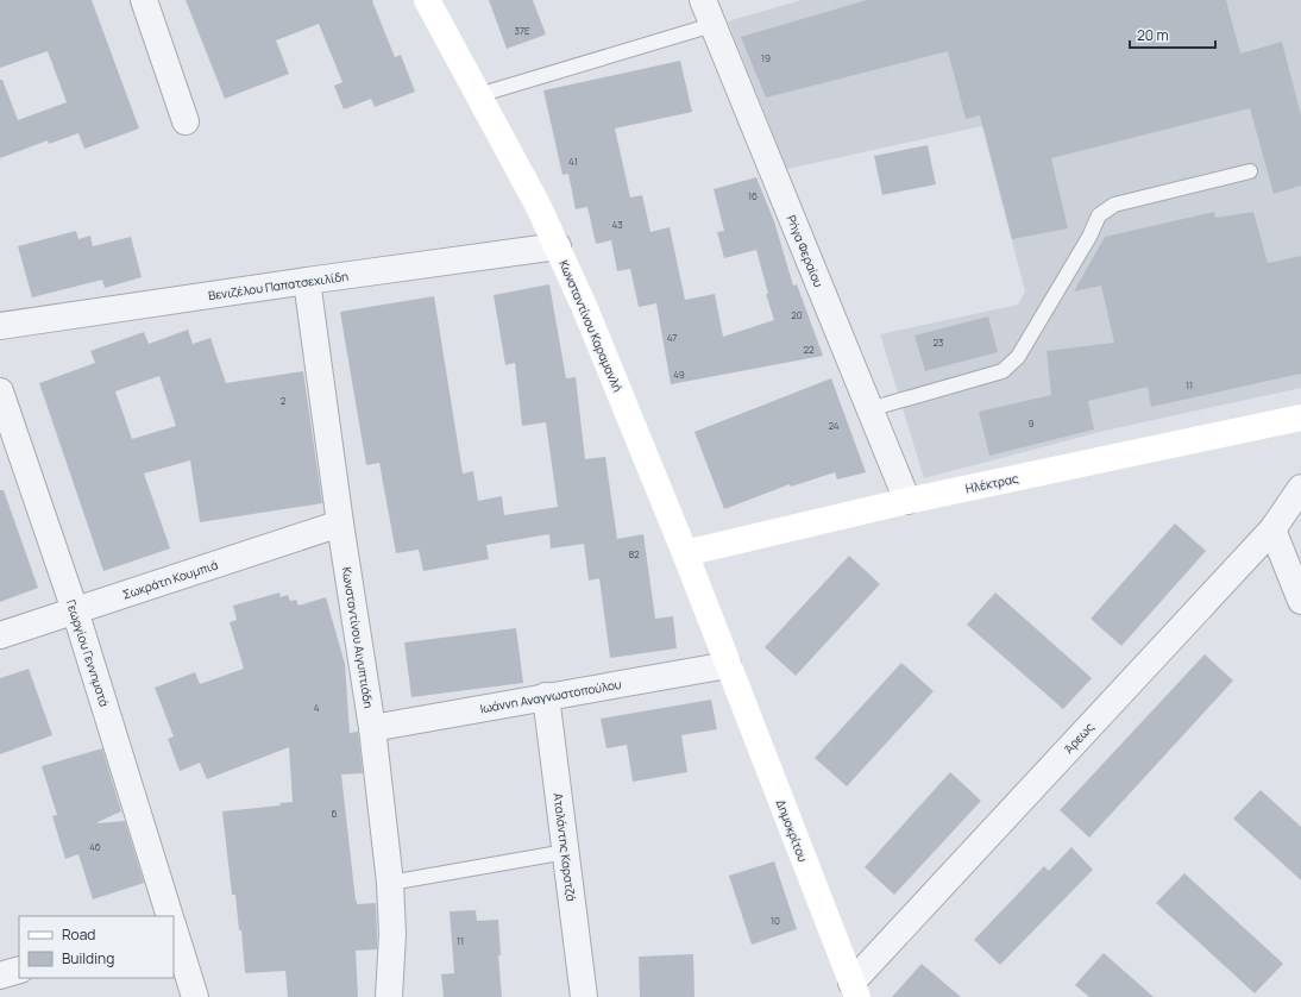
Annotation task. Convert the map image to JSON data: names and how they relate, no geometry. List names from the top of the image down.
{
  "streets": {
    "main road": ["Κωνσταντίνου Καραμανλή", "Ηλέκτρας", "Δημοκρίτου"],
    "street": [
      "Ρήγα Φεραίου",
      "Βενιζέλου Παπατσεχιλίδη",
      "Σωκράτη Κουμπιά",
      "Κωνσταντίνου Αιγυπτιάδη",
      "Γεωργίου Γεννηματά",
      "Ιωάννη Αναγνωστοπούλου",
      "Άρεως",
      "Αταλάντης Καρατζά"
    ]
  },
  "crossings": [
    ["Ρήγα Φεραίου", "Ηλέκτρας"],
    ["Βενιζέλου Παπατσεχιλίδη", "Κωνσταντίνου Καραμανλή"],
    ["Βενιζέλου Παπατσεχιλίδη", "Κωνσταντίνου Αιγυπτιάδη"],
    ["Κωνσταντίνου Καραμανλή", "Ηλέκτρας"],
    ["Κωνσταντίνου Καραμανλή", "Ιωάννη Αναγνωστοπούλου"],
    ["Κωνσταντίνου Καραμανλή", "Δημοκρίτου"],
    ["Σωκράτη Κουμπιά", "Κωνσταντίνου Αιγυπτιάδη"],
    ["Σωκράτη Κουμπιά", "Γεωργίου Γεννηματά"],
    ["Κωνσταντίνου Αιγυπτιάδη", "Ιωάννη Αναγνωστοπούλου"],
    ["Ιωάννη Αναγνωστοπούλου", "Δημοκρίτου"],
    ["Ιωάννη Αναγνωστοπούλου", "Αταλάντης Καρατζά"],
    ["Άρεως", "Δημοκρίτου"]
  ],
  "house_numbers": [
    "37Ε",
    "19",
    "41",
    "16",
    "43",
    "20",
    "47",
    "23",
    "22",
    "49",
    "11",
    "2",
    "9",
    "24",
    "82",
    "4",
    "6",
    "46",
    "10",
    "11"
  ],
  "legend": ["Road", "Building"],
  "scale_bar": "20 m"
}
